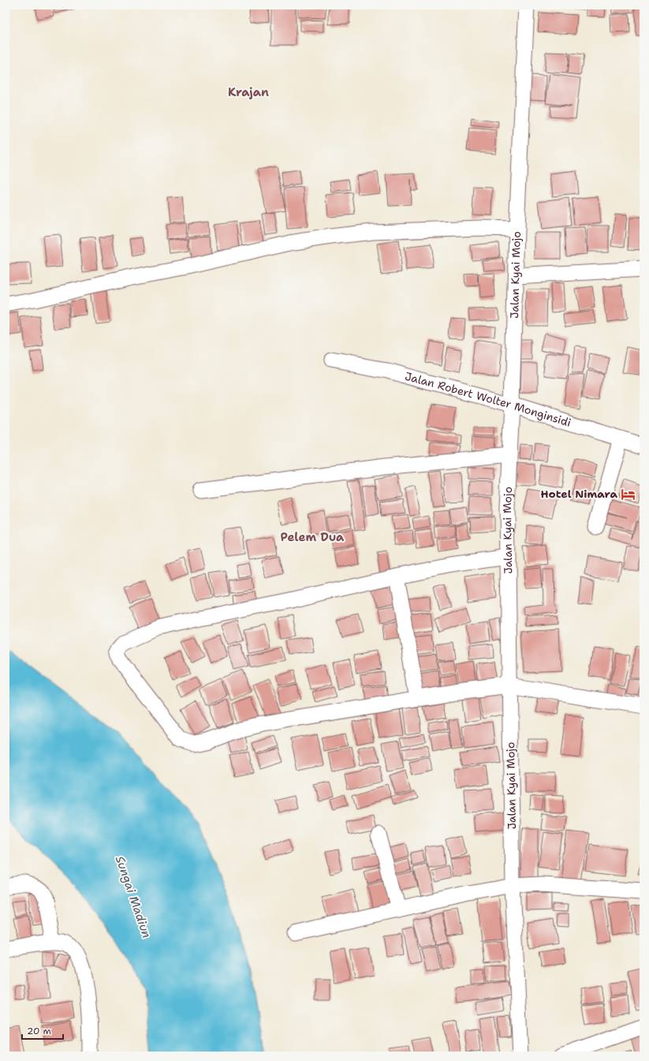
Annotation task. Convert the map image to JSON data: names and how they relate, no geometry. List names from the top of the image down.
{
  "streets": {
    "street": ["Jalan Kyai Mojo", "Jalan Robert Wolter Monginsidi"]
  },
  "crossings": [
    ["Jalan Kyai Mojo", "Jalan Robert Wolter Monginsidi"]
  ],
  "districts": ["Krajan", "Pelem Dua"],
  "water": ["Sungai Madiun"],
  "places": {
    "hotel": ["Hotel Nimara"]
  },
  "scale_bar": "20 m"
}
